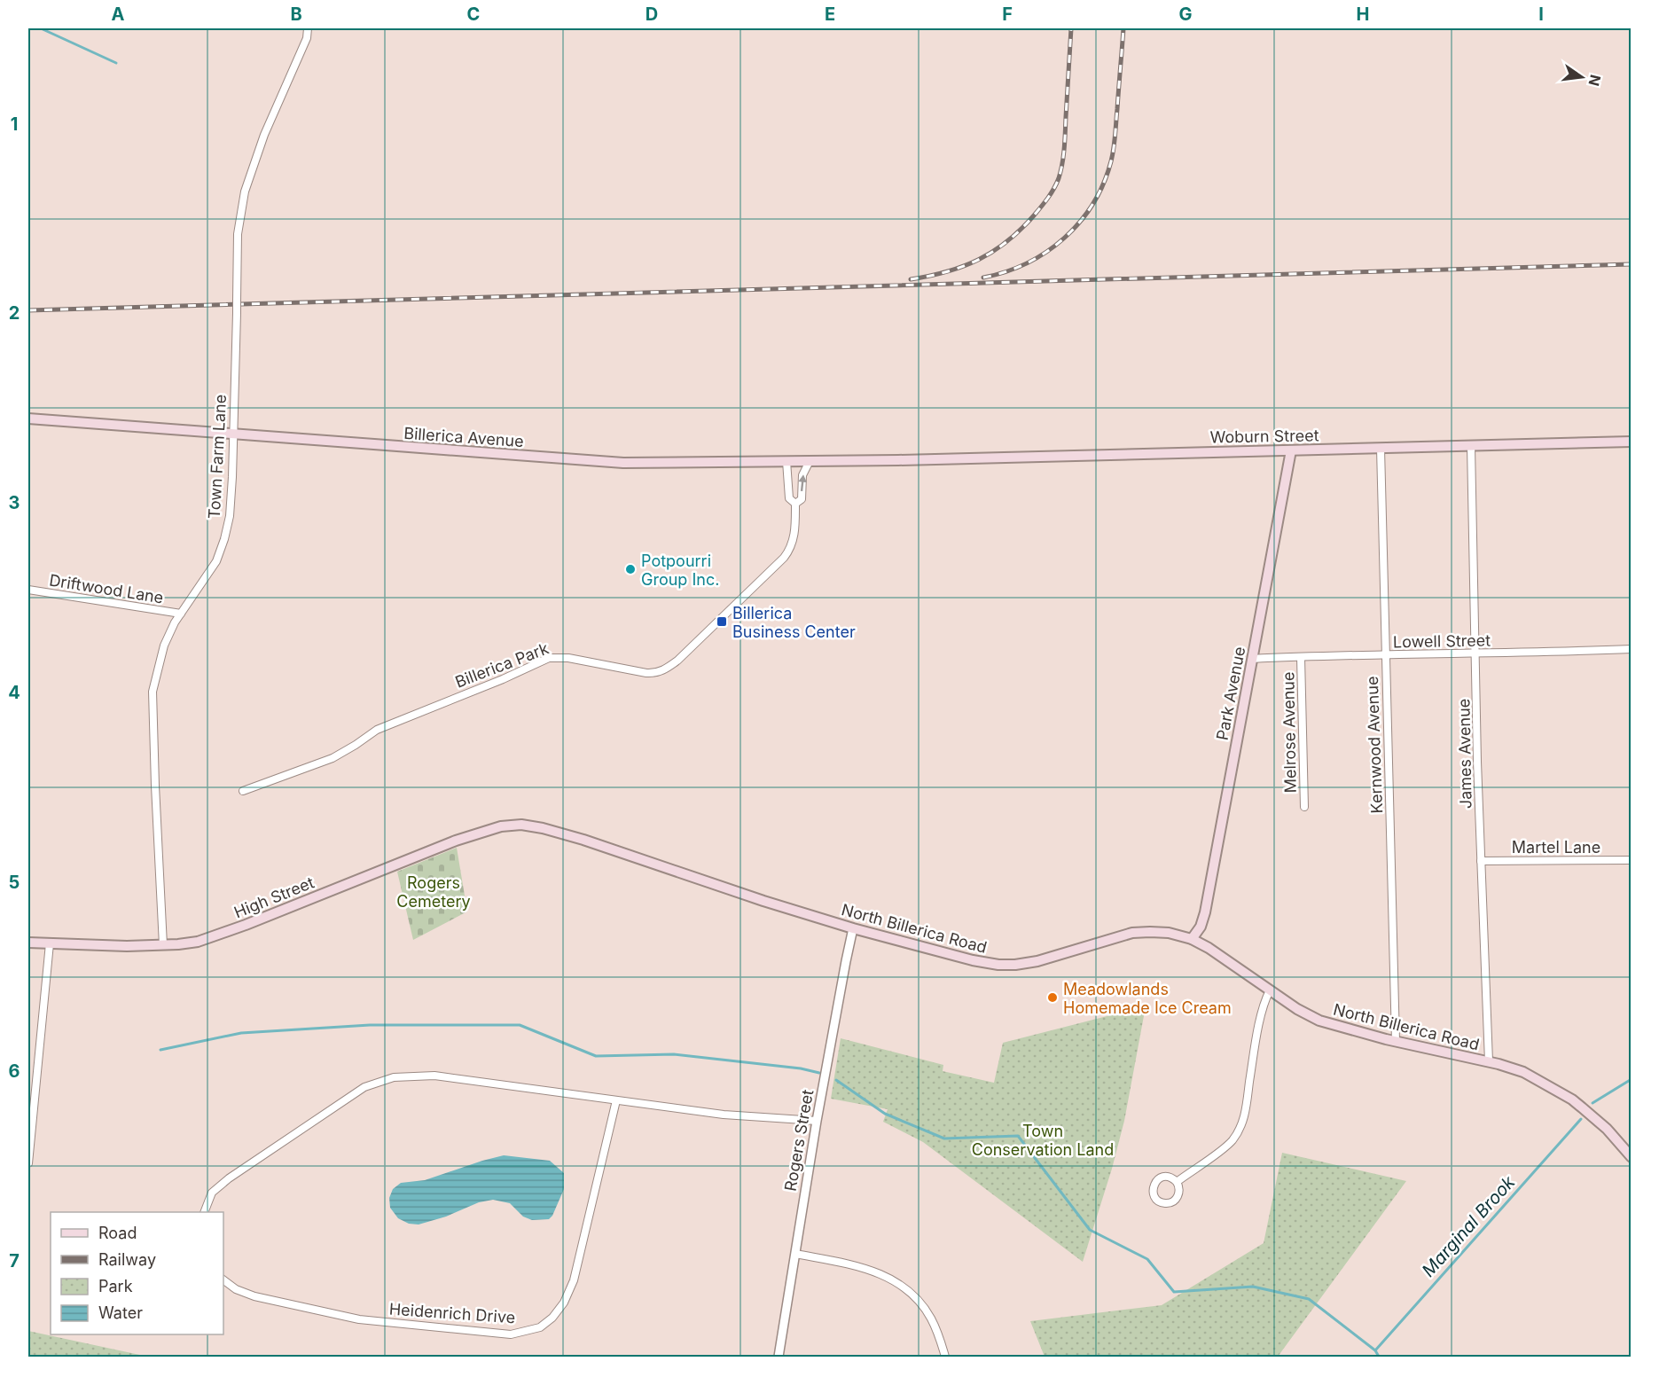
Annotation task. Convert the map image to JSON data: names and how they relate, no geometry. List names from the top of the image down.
{
  "streets": {
    "main road": [
      "Woburn Street",
      "Billerica Avenue",
      "Park Avenue",
      "High Street",
      "North Billerica Road"
    ],
    "street": [
      "Town Farm Lane",
      "Driftwood Lane",
      "Lowell Street",
      "Billerica Park",
      "Melrose Avenue",
      "Kernwood Avenue",
      "James Avenue",
      "Martel Lane",
      "Rogers Street",
      "Heidenrich Drive"
    ]
  },
  "crossings": [
    ["Woburn Street", "Billerica Avenue"],
    ["Woburn Street", "Park Avenue"],
    ["Woburn Street", "Kernwood Avenue"],
    ["Woburn Street", "James Avenue"],
    ["Billerica Avenue", "Town Farm Lane"],
    ["Billerica Avenue", "Billerica Park"],
    ["Town Farm Lane", "Driftwood Lane"],
    ["Town Farm Lane", "High Street"],
    ["Lowell Street", "Park Avenue"],
    ["Lowell Street", "Melrose Avenue"],
    ["Lowell Street", "Kernwood Avenue"],
    ["Lowell Street", "James Avenue"],
    ["Park Avenue", "North Billerica Road"],
    ["Kernwood Avenue", "North Billerica Road"],
    ["James Avenue", "Martel Lane"],
    ["James Avenue", "North Billerica Road"],
    ["High Street", "North Billerica Road"],
    ["North Billerica Road", "Rogers Street"]
  ],
  "water": ["Marginal Brook"],
  "parks": ["Rogers Cemetery", "Town Conservation Land"],
  "places": {
    "other": ["Potpourri Group Inc.", "Meadowlands Homemade Ice Cream"],
    "transit": ["Billerica Business Center"]
  },
  "legend": [
    "Road",
    "Railway",
    "Park",
    "Water"
  ],
  "north": "right",
  "grid": {
    "columns": [
      "A",
      "B",
      "C",
      "D",
      "E",
      "F",
      "G",
      "H",
      "I"
    ],
    "rows": [
      "1",
      "2",
      "3",
      "4",
      "5",
      "6",
      "7"
    ]
  }
}
